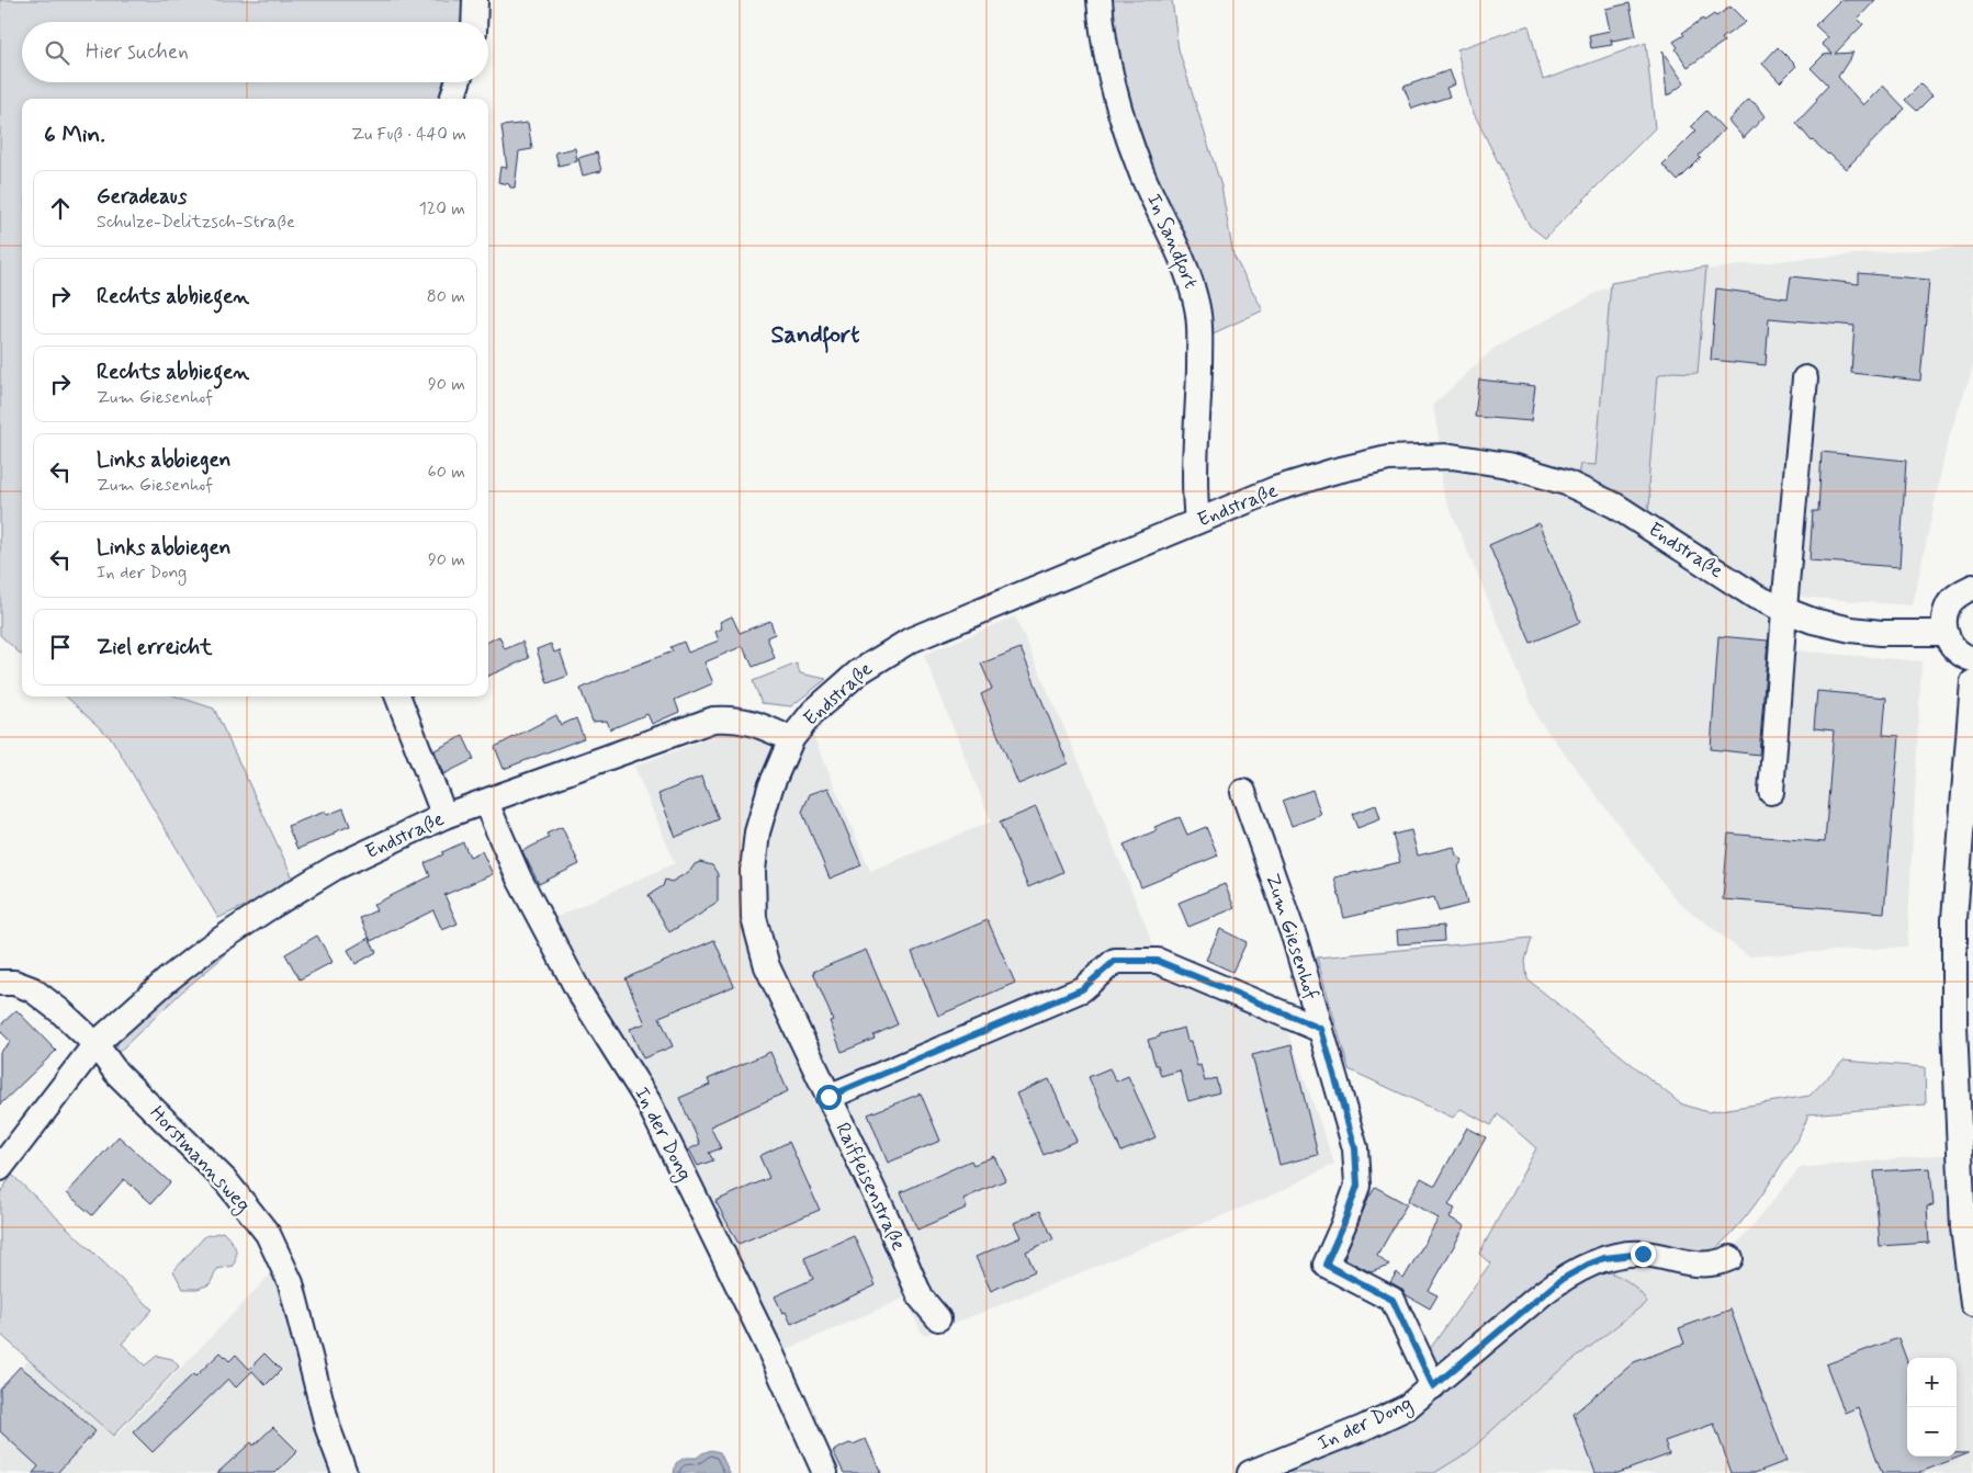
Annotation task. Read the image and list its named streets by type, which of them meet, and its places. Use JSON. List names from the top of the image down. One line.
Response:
{"streets":{"street":["In Sandfort","Endstraße","Zum Giesenhof","In der Dong","Horstmannsweg","Raiffeisenstraße"]},"crossings":[["In Sandfort","Endstraße"],["Endstraße","In der Dong"],["Endstraße","Horstmannsweg"],["Endstraße","Raiffeisenstraße"],["Zum Giesenhof","In der Dong"]],"districts":["Sandfort"],"page":{"search":"Hier suchen","heading":["6 Min.","Zu Fuß · 440 m"],"list":[["Geradeaus","Schulze-Delitzsch-Straße","120 m"],["Rechts abbiegen","80 m"],["Rechts abbiegen","Zum Giesenhof","90 m"],["Links abbiegen","Zum Giesenhof","60 m"],["Links abbiegen","In der Dong","90 m"],"Ziel erreicht"],"map_buttons":["+","−"]}}
